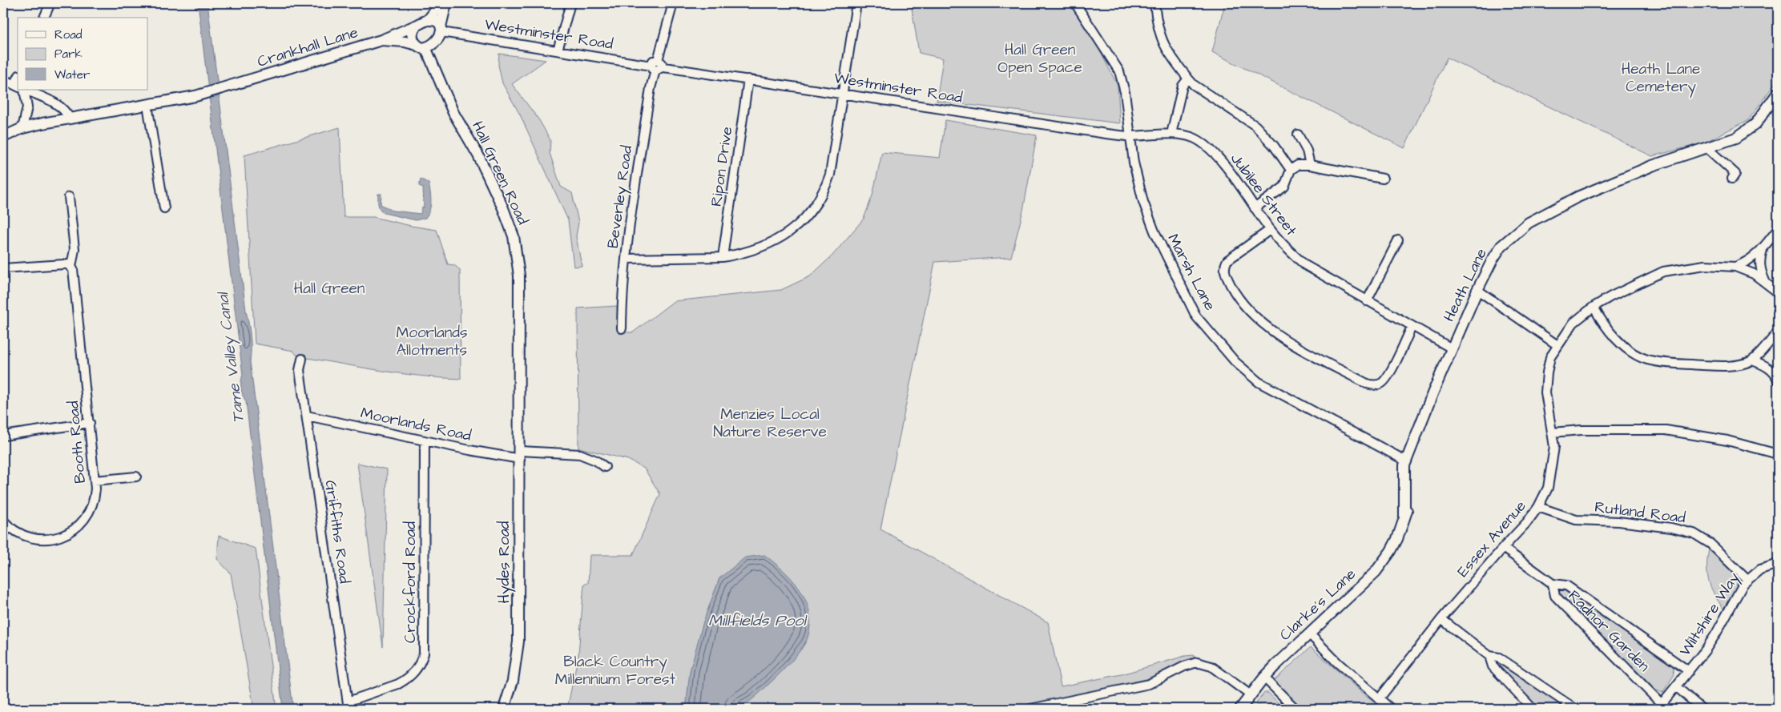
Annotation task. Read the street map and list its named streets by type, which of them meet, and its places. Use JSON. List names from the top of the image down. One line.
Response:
{"streets":{"street":["Westminster Road","Crankhall Lane","Ripon Drive","Hall Green Road","Jubilee Street","Beverley Road","Marsh Lane","Heath Lane","Moorlands Road","Booth Road","Rutland Road","Griffiths Road","Essex Avenue","Hydes Road","Crockford Road","Clarke's Lane","Wiltshire Way","Radnor Garden"]},"crossings":[["Westminster Road","Crankhall Lane"],["Westminster Road","Ripon Drive"],["Westminster Road","Hall Green Road"],["Westminster Road","Jubilee Street"],["Westminster Road","Beverley Road"],["Westminster Road","Marsh Lane"],["Crankhall Lane","Hall Green Road"],["Hall Green Road","Hydes Road"],["Jubilee Street","Marsh Lane"],["Jubilee Street","Heath Lane"],["Marsh Lane","Heath Lane"],["Marsh Lane","Clarke's Lane"],["Heath Lane","Clarke's Lane"],["Moorlands Road","Griffiths Road"],["Moorlands Road","Hydes Road"],["Moorlands Road","Crockford Road"],["Rutland Road","Essex Avenue"],["Rutland Road","Wiltshire Way"],["Griffiths Road","Crockford Road"],["Essex Avenue","Radnor Garden"],["Wiltshire Way","Radnor Garden"]],"water":["Tame Valley Canal","Millfields Pool"],"parks":["Hall Green Open Space","Heath Lane Cemetery","Hall Green","Moorlands Allotments","Menzies Local Nature Reserve","Black Country Millennium Forest"],"legend":["Road","Park","Water"]}
